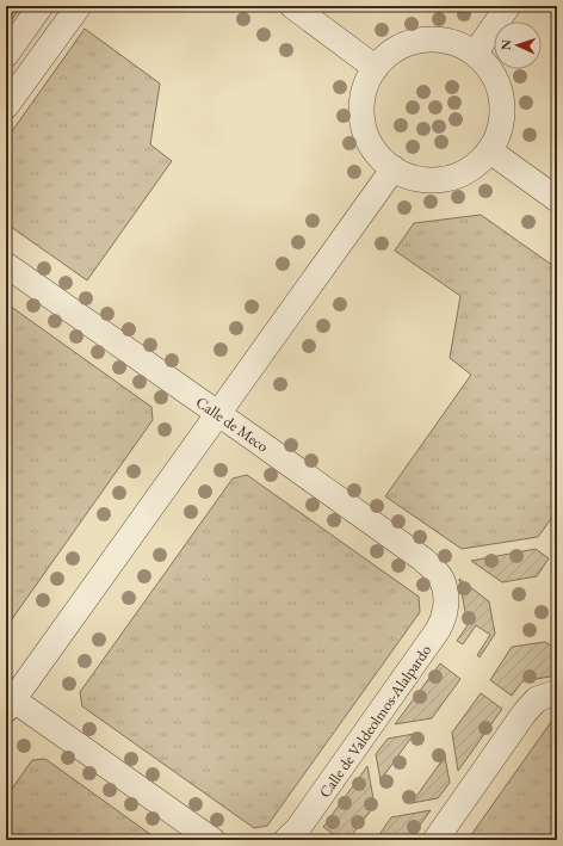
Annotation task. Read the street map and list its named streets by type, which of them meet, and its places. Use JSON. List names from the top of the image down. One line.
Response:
{"streets":{"street":["Calle de Meco","Calle de Valdeolmos-Alalpardo"]},"crossings":[["Calle de Meco","Calle de Valdeolmos-Alalpardo"]],"north":"left"}
